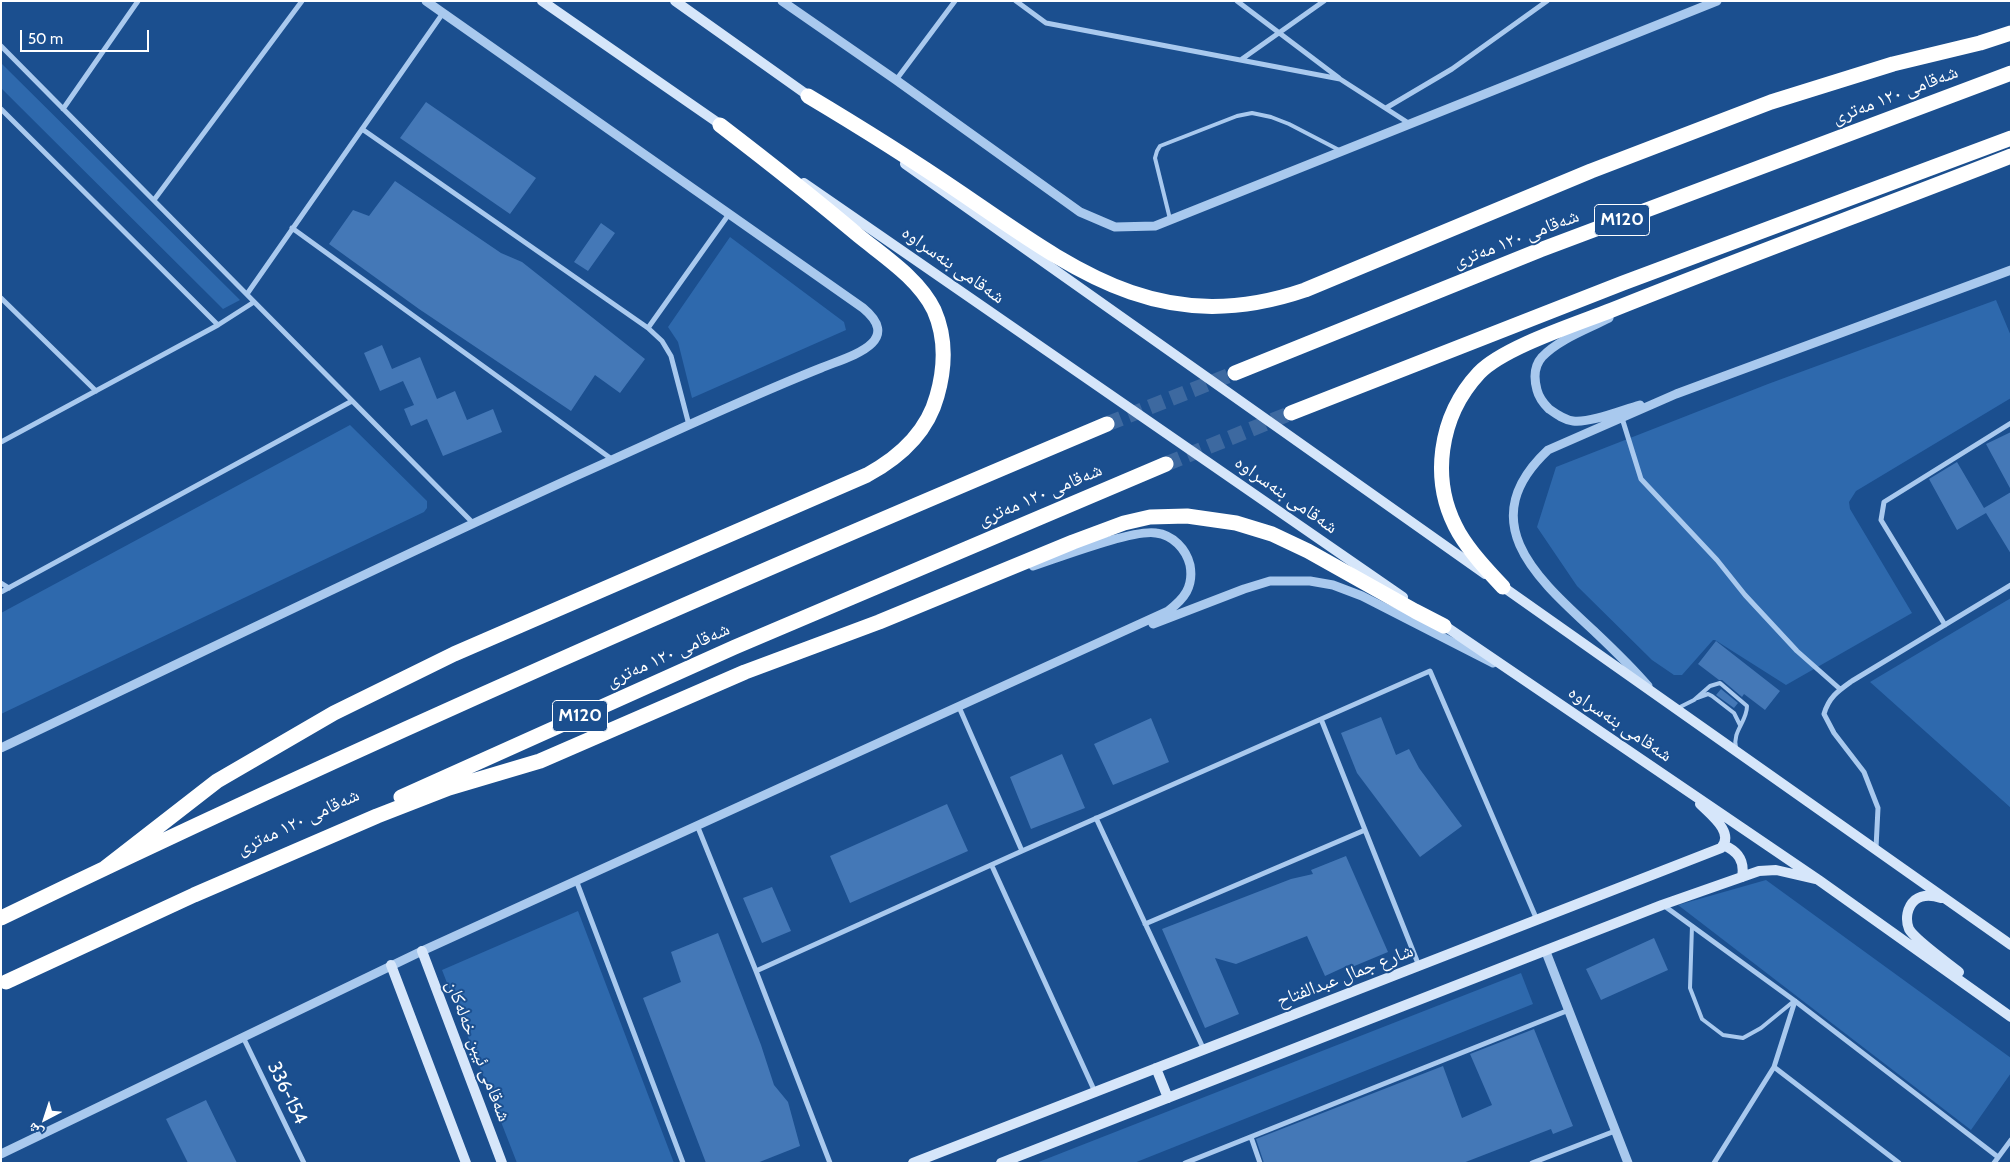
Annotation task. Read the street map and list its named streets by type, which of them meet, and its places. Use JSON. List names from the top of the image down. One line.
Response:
{"streets":{"highway":["شەقامی ١٢٠ مەتری","M120"],"main road":["شەقامی بنەسراوە","شارع جمال عبدالفتاح","شەقامی ئیبن خەلەکان"],"street":["336-154"]},"scale_bar":"50 m","north":"bottom left"}
